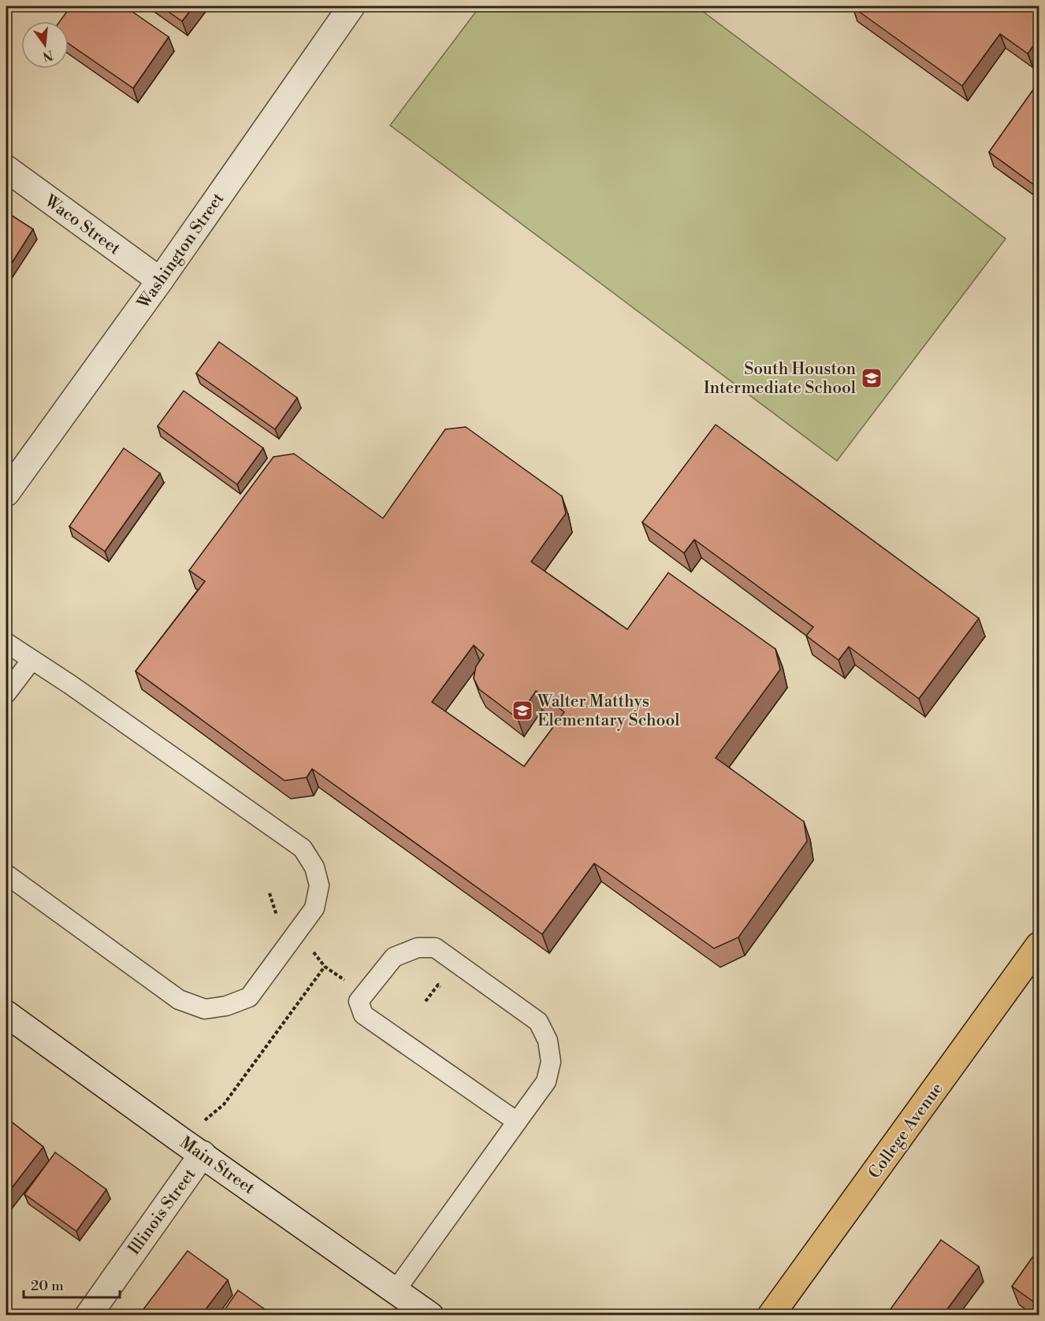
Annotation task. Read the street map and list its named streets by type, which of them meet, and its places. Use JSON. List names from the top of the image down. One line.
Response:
{"streets":{"main road":["College Avenue"],"street":["Waco Street","Washington Street","Main Street","Illinois Street"]},"crossings":[["Waco Street","Washington Street"],["Main Street","Illinois Street"]],"places":{"school or university":["South Houston Intermediate School","Walter Matthys Elementary School"]},"scale_bar":"20 m","north":"bottom"}
